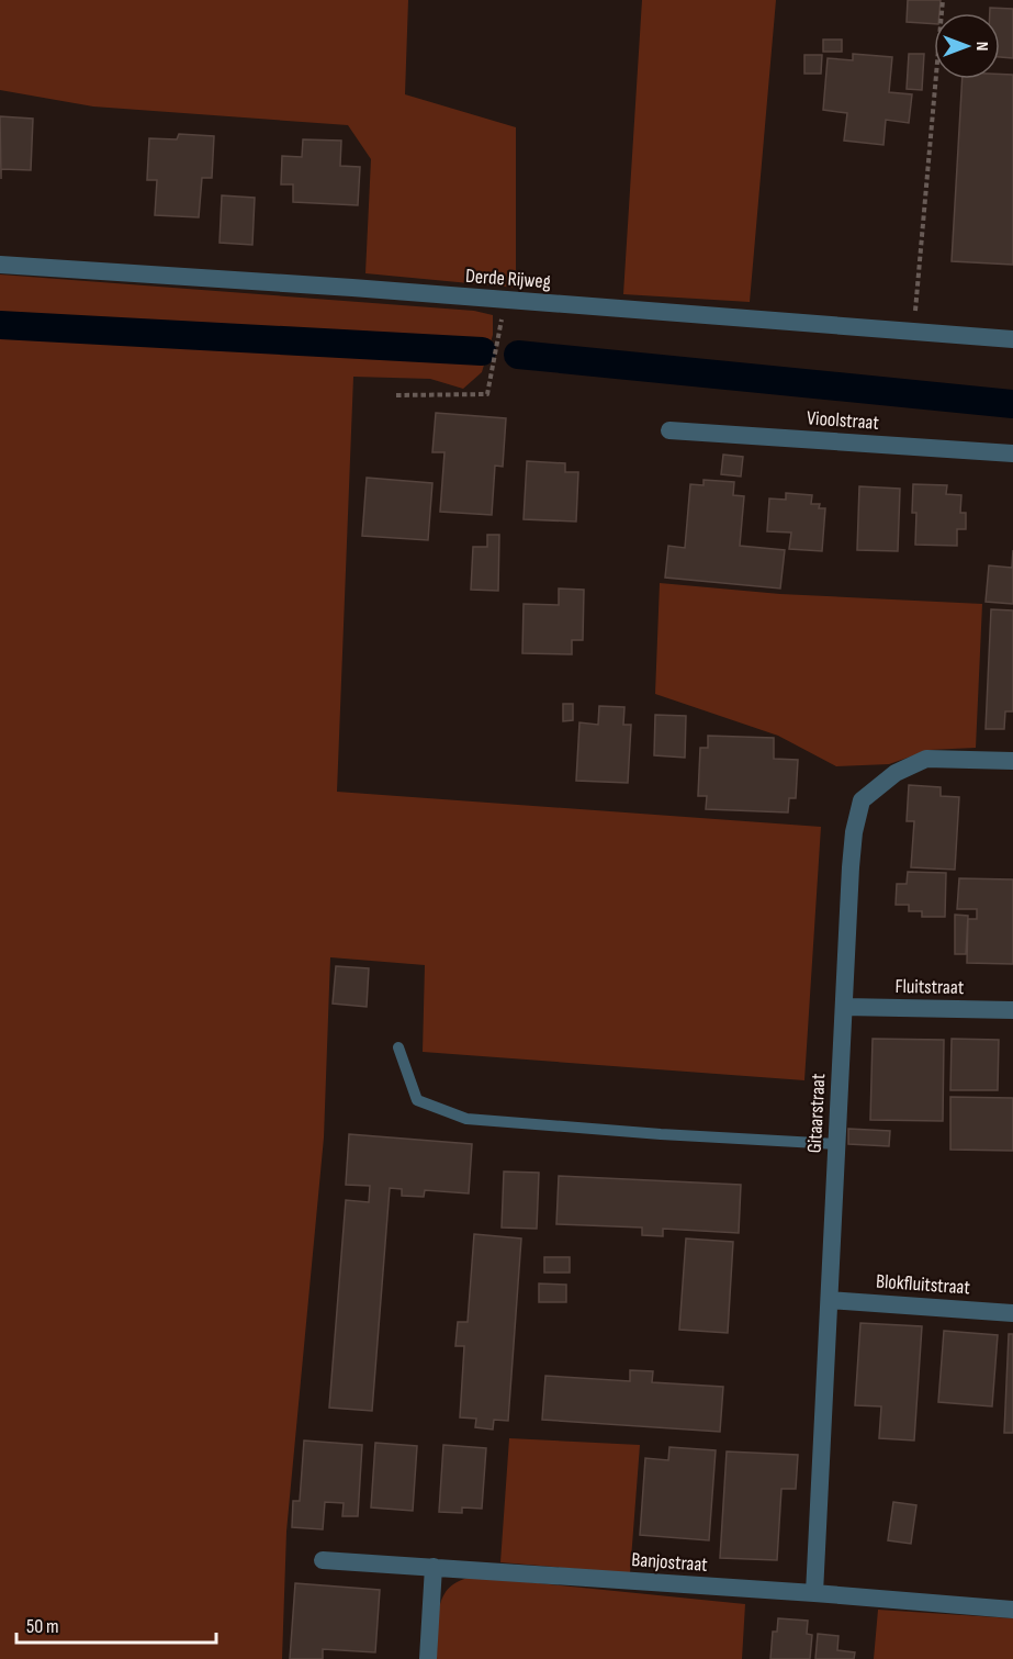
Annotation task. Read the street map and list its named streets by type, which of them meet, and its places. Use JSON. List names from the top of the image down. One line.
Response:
{"streets":{"street":["Derde Rijweg","Vioolstraat","Fluitstraat","Gitaarstraat","Blokfluitstraat","Banjostraat"]},"crossings":[["Fluitstraat","Gitaarstraat"],["Gitaarstraat","Blokfluitstraat"],["Gitaarstraat","Banjostraat"]],"scale_bar":"50 m","north":"right"}
